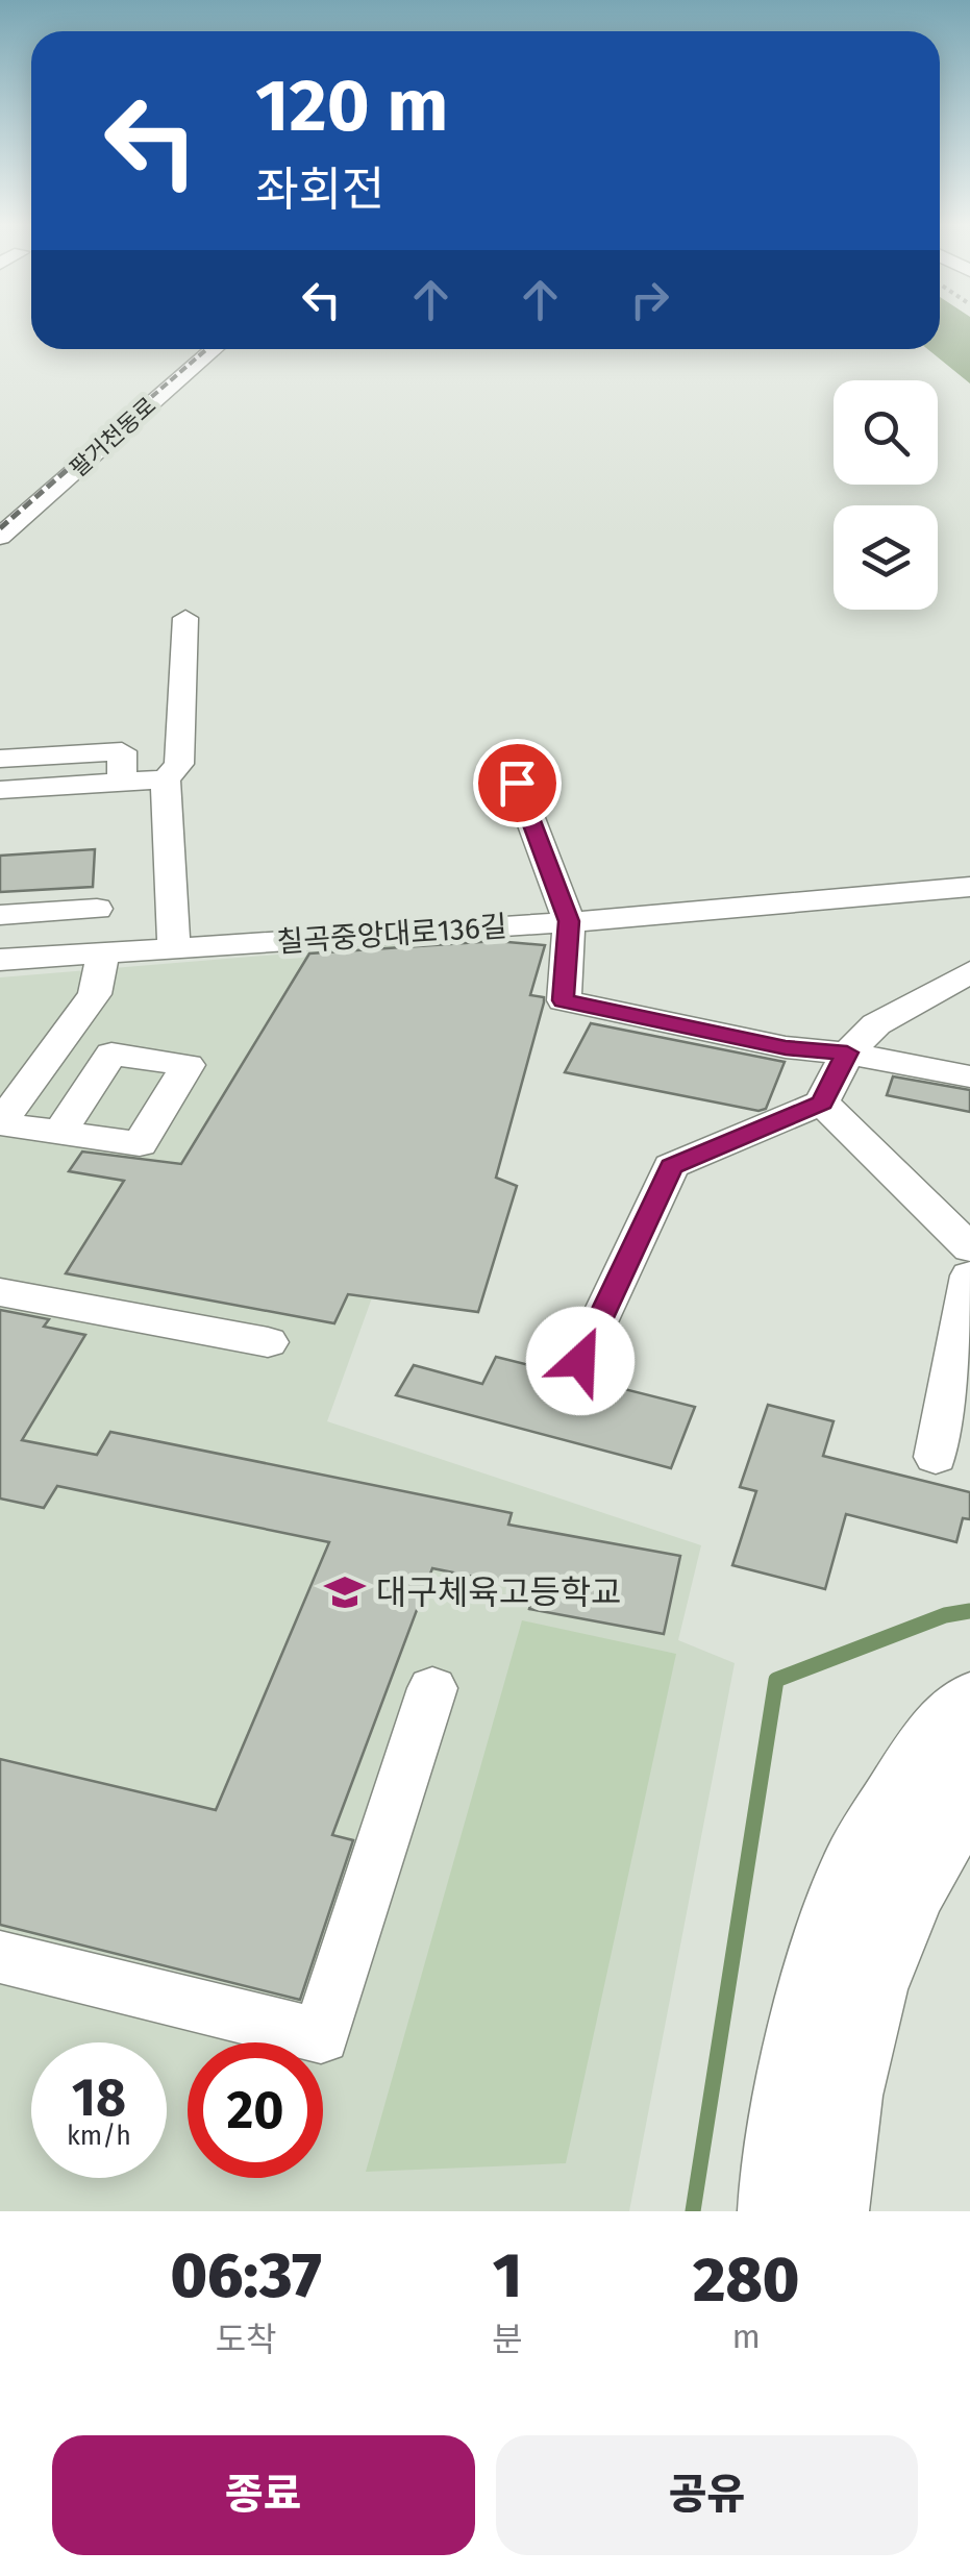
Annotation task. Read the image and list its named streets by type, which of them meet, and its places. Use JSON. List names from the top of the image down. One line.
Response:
{"streets":{"street":["팔거천동로","칠곡중앙대로136길"]},"places":{"school or university":["대구체육고등학교"]},"page":{"turn":["120 m","좌회전"],"speed":"18 km/h","limit":"20","eta":["06:37","도착","1","분","280","m"],"buttons":["종료","공유"]}}
